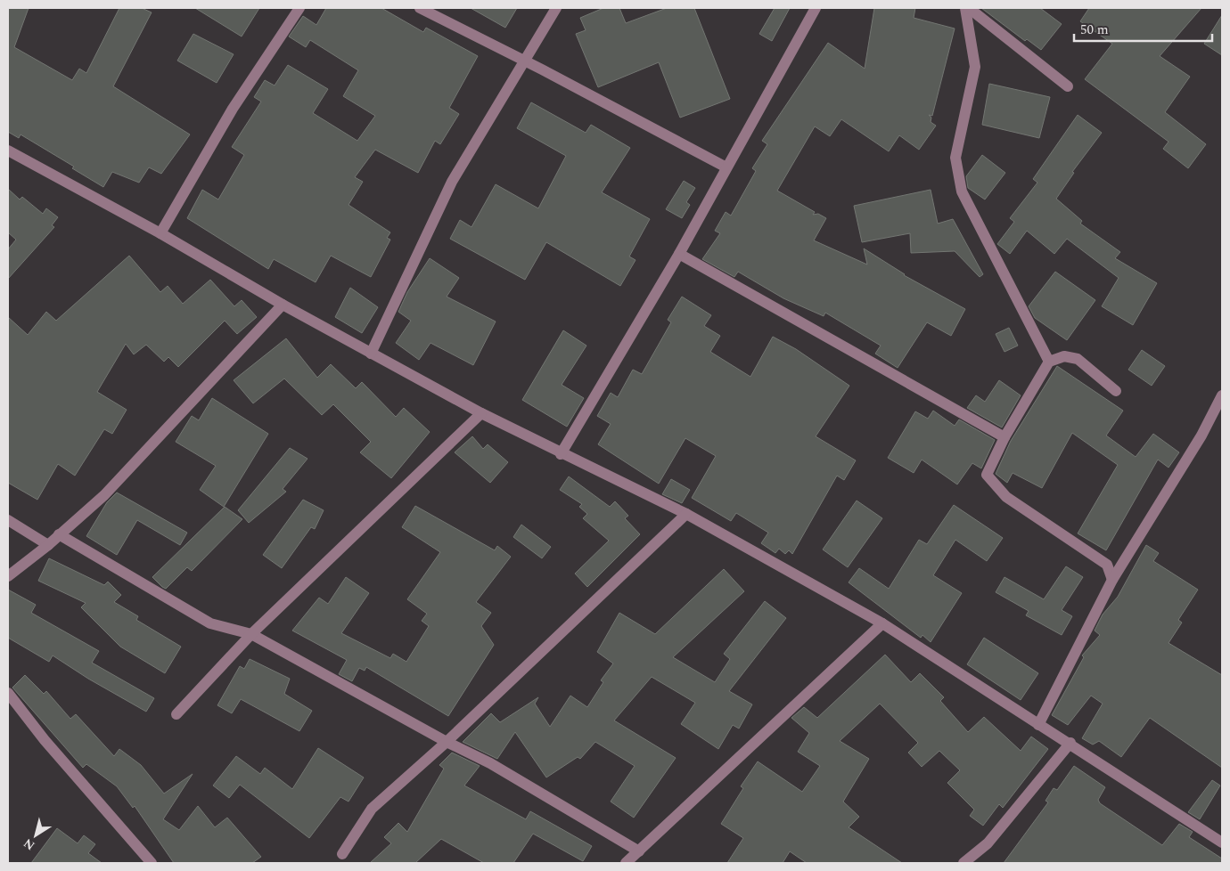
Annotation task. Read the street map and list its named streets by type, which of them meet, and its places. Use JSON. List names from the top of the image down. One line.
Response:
{"scale_bar":"50 m","north":"bottom left"}
